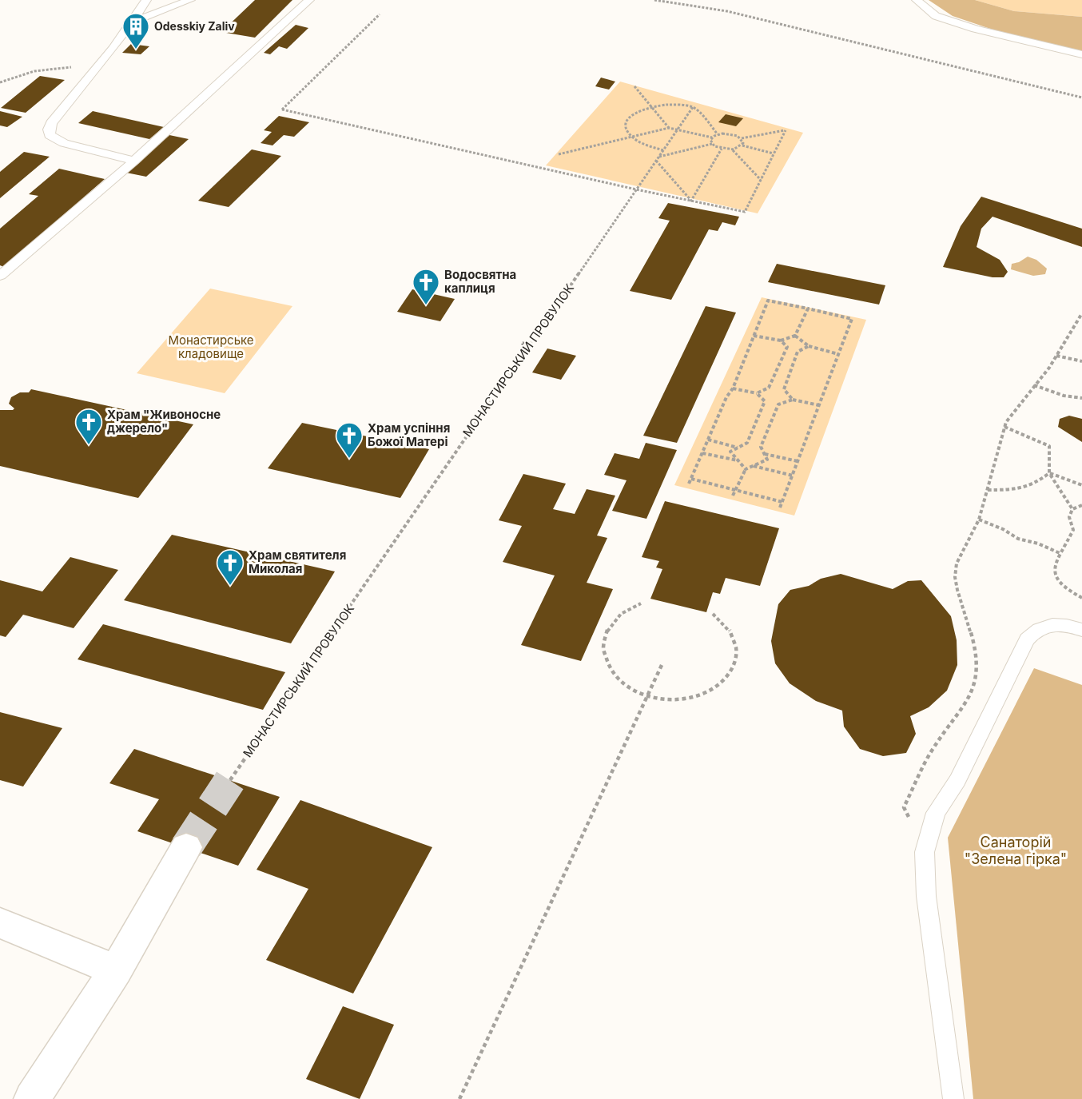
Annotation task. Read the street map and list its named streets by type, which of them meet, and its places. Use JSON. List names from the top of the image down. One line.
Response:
{"streets":{"path":["МОНАСТИРСЬКИЙ ПРОВУЛОК"]},"parks":["Монастирське кладовище","Санаторій \"Зелена гірка\""],"places":{"building":["Odesskiy Zaliv"],"church":["Водосвятна каплиця","Храм \"Живоносне джерело\"","Храм успіння Божої Матері","Храм святителя Миколая"]}}
